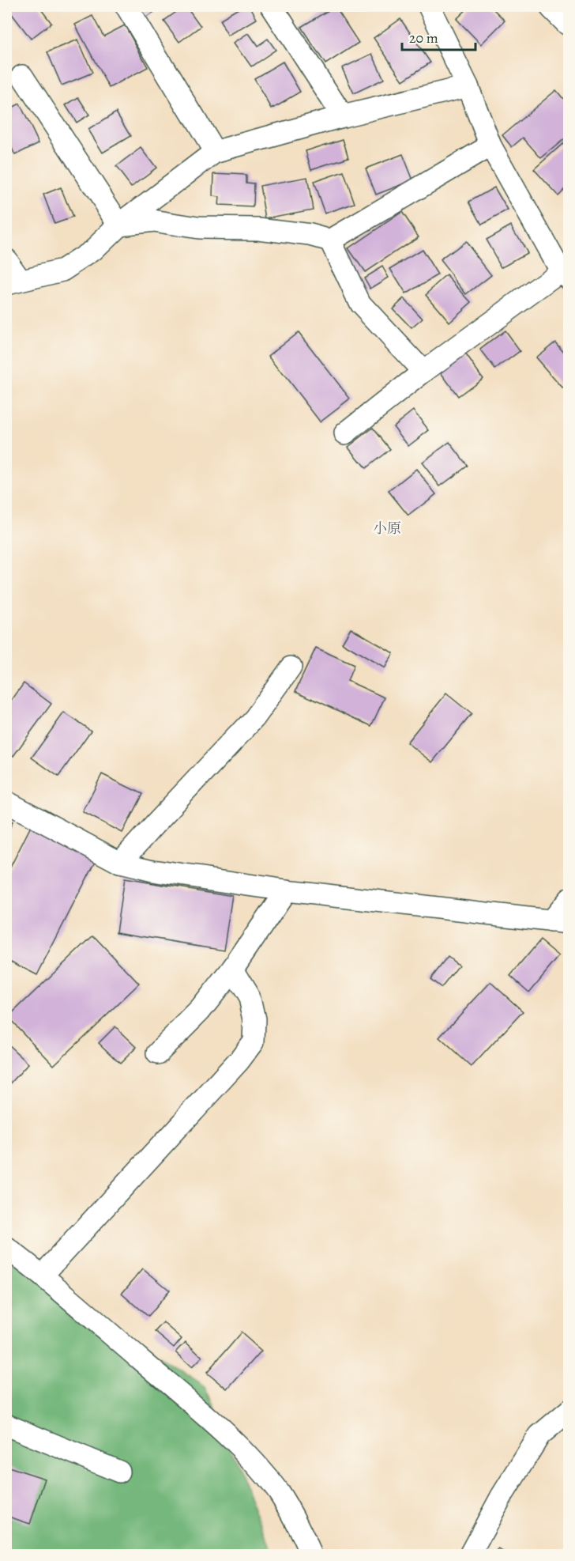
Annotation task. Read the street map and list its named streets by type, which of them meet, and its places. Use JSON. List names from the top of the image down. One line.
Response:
{"districts":["小原"],"scale_bar":"20 m"}
